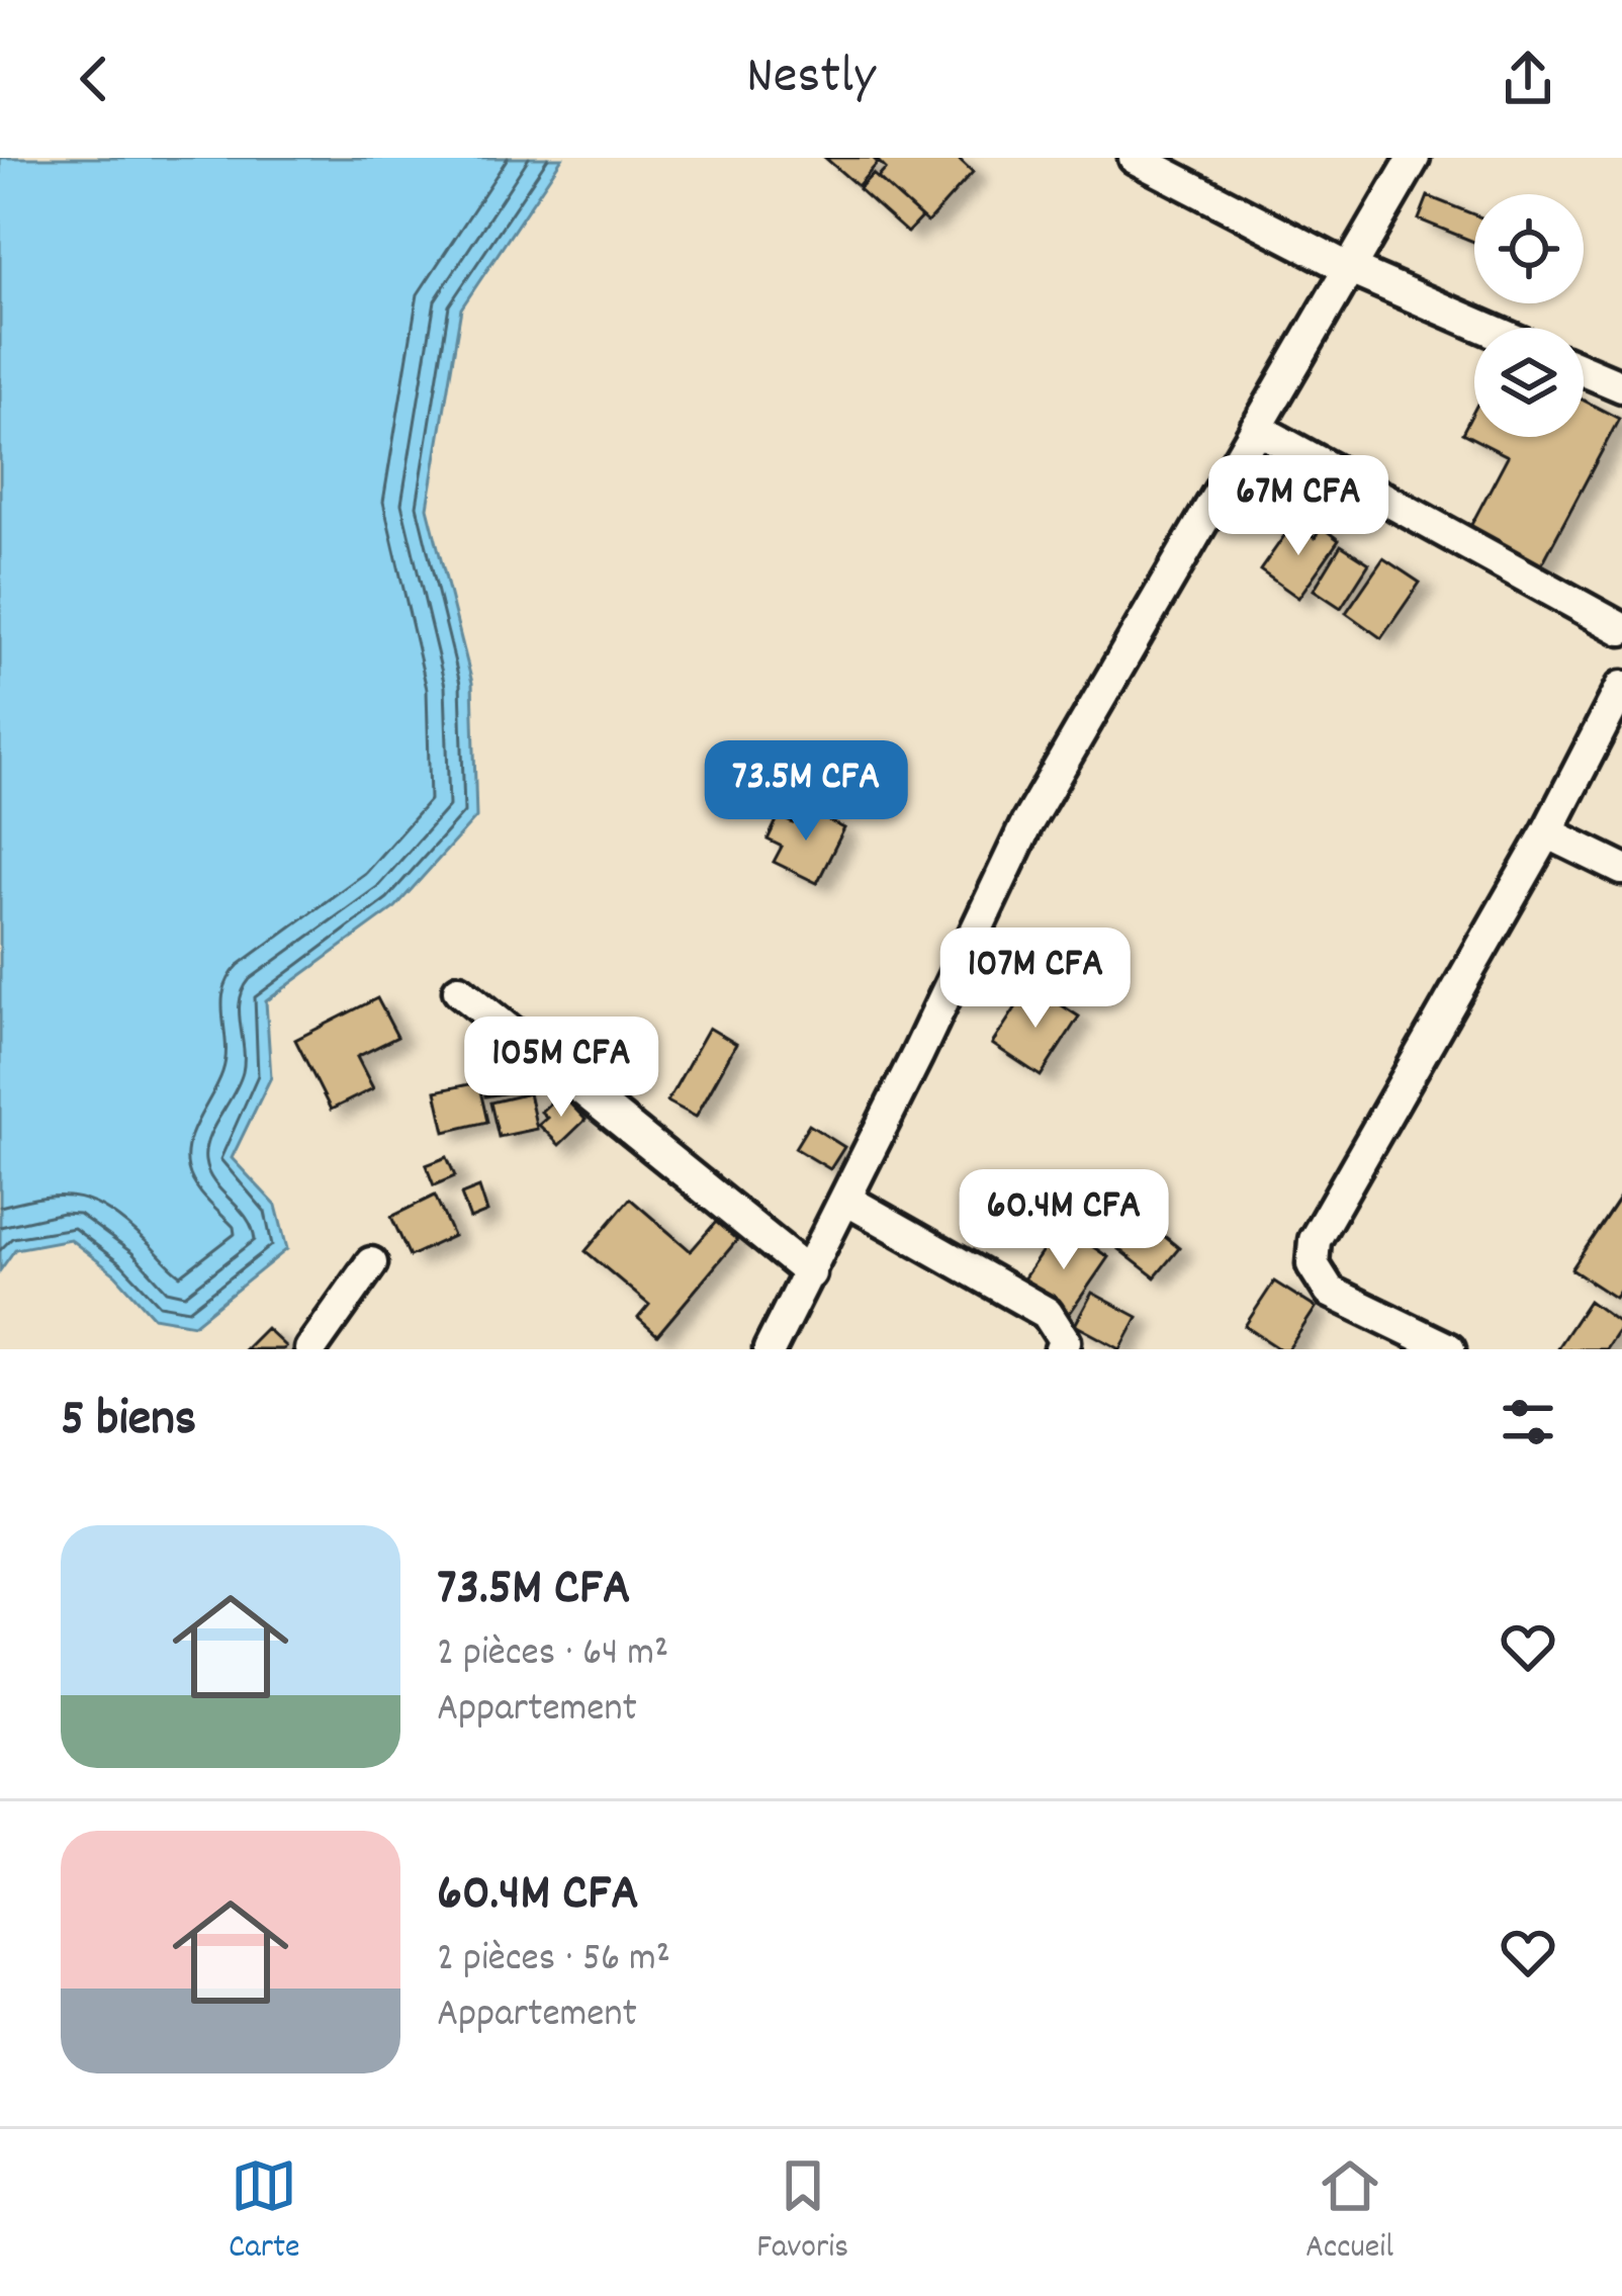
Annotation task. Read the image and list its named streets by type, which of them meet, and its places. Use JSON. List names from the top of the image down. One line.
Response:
{"page":{"header":"Nestly","price":["67M CFA","73.5M CFA","107M CFA","105M CFA","60.4M CFA"],"heading":"5 biens","list":[{"name":"73.5M CFA","note":"2 pièces · 64 m² · Appartement"},{"name":"60.4M CFA","note":"2 pièces · 56 m² · Appartement"}],"tabs":["Carte","Favoris","Accueil"]}}
